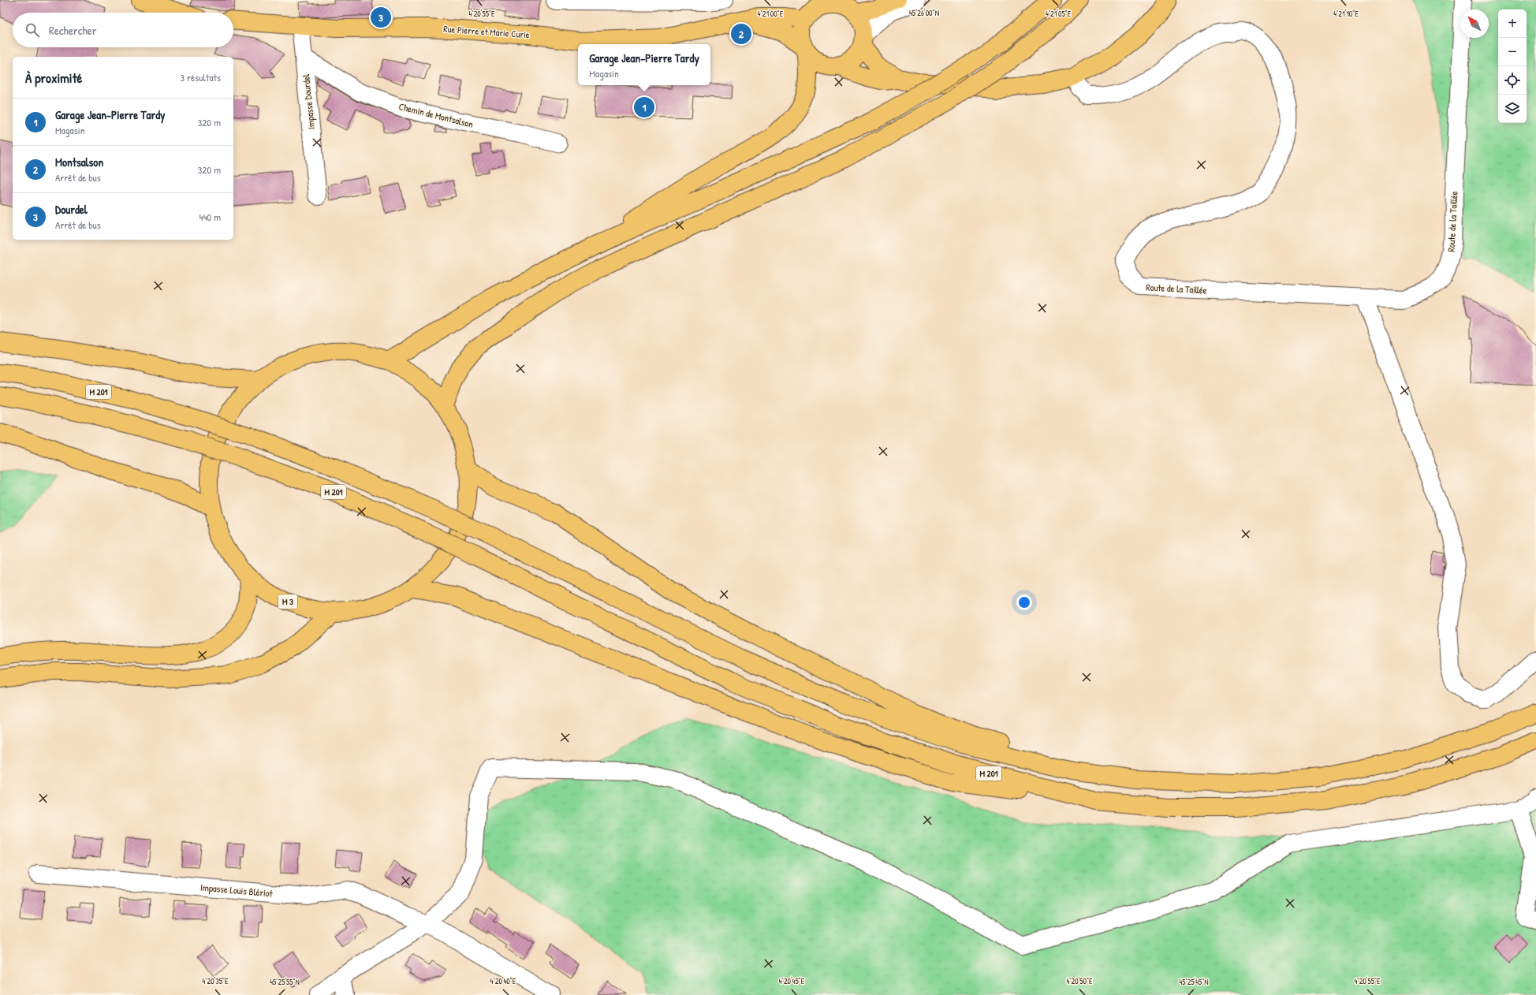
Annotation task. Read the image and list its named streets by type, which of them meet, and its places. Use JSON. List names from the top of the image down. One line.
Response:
{"streets":{"main road":["Rue Pierre et Marie Curie","M 201","M 3"],"street":["Impasse Dourdel","Chemin de Montsalson","Route de la Taillée","Impasse Louis Blériot"]},"crossings":[["Rue Pierre et Marie Curie","Impasse Dourdel"],["Impasse Dourdel","Chemin de Montsalson"]],"north":"top left","page":{"pins":["3","2","1"],"map_buttons":["+","−"],"search":"Rechercher","popup":["Garage Jean-Pierre Tardy","Magasin"],"heading":["À proximité","3 résultats"],"list":[{"mark":"1","name":"Garage Jean-Pierre Tardy","note":"Magasin","value":"320 m"},{"mark":"2","name":"Montsalson","note":"Arrêt de bus","value":"320 m"},{"mark":"3","name":"Dourdel","note":"Arrêt de bus","value":"440 m"}]},"coordinates":["45°26'00\"N","4°20'55\"E","4°21'00\"E","4°21'05\"E","4°21'10\"E","4°20'35\"E","4°20'40\"E","4°20'45\"E","4°20'50\"E","45°25'55\"N","45°25'45\"N"]}
